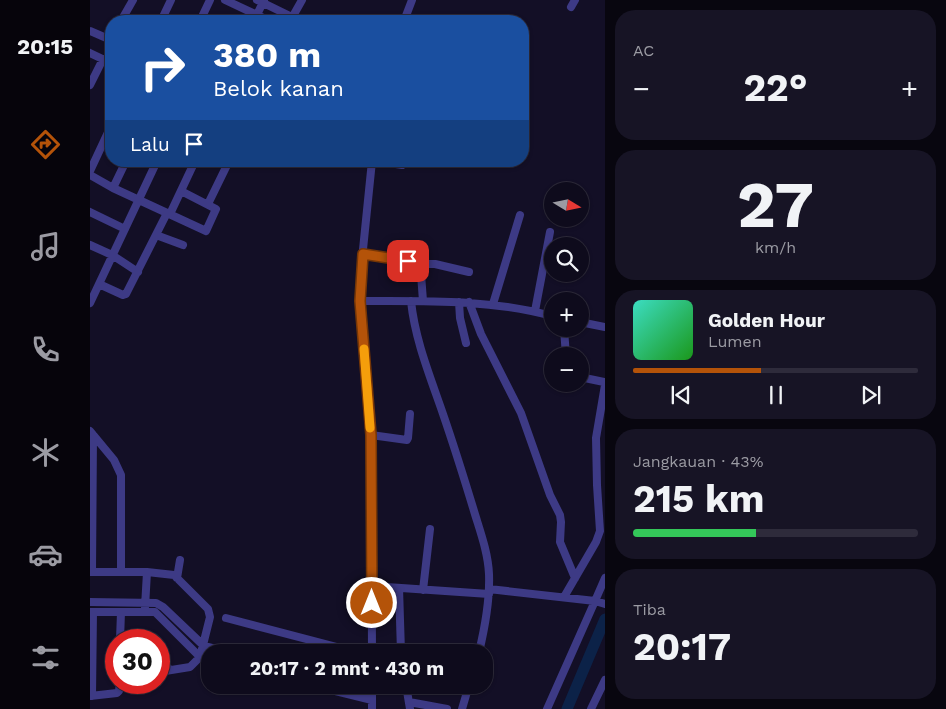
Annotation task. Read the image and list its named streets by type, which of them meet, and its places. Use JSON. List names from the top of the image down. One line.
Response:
{"north":"right","page":{"tabs":"20:15","tile":["AC",["27","km/h"],["Jangkauan · 43%","215 km"],["Tiba","20:17"]],"turn":["380 m","Belok kanan"],"heat":["−","22°","+"],"then":"Lalu","map_buttons":["+","−"],"song":["Golden Hour","Lumen"],"limit":"30","trip":"20:17 · 2 mnt · 430 m"}}
